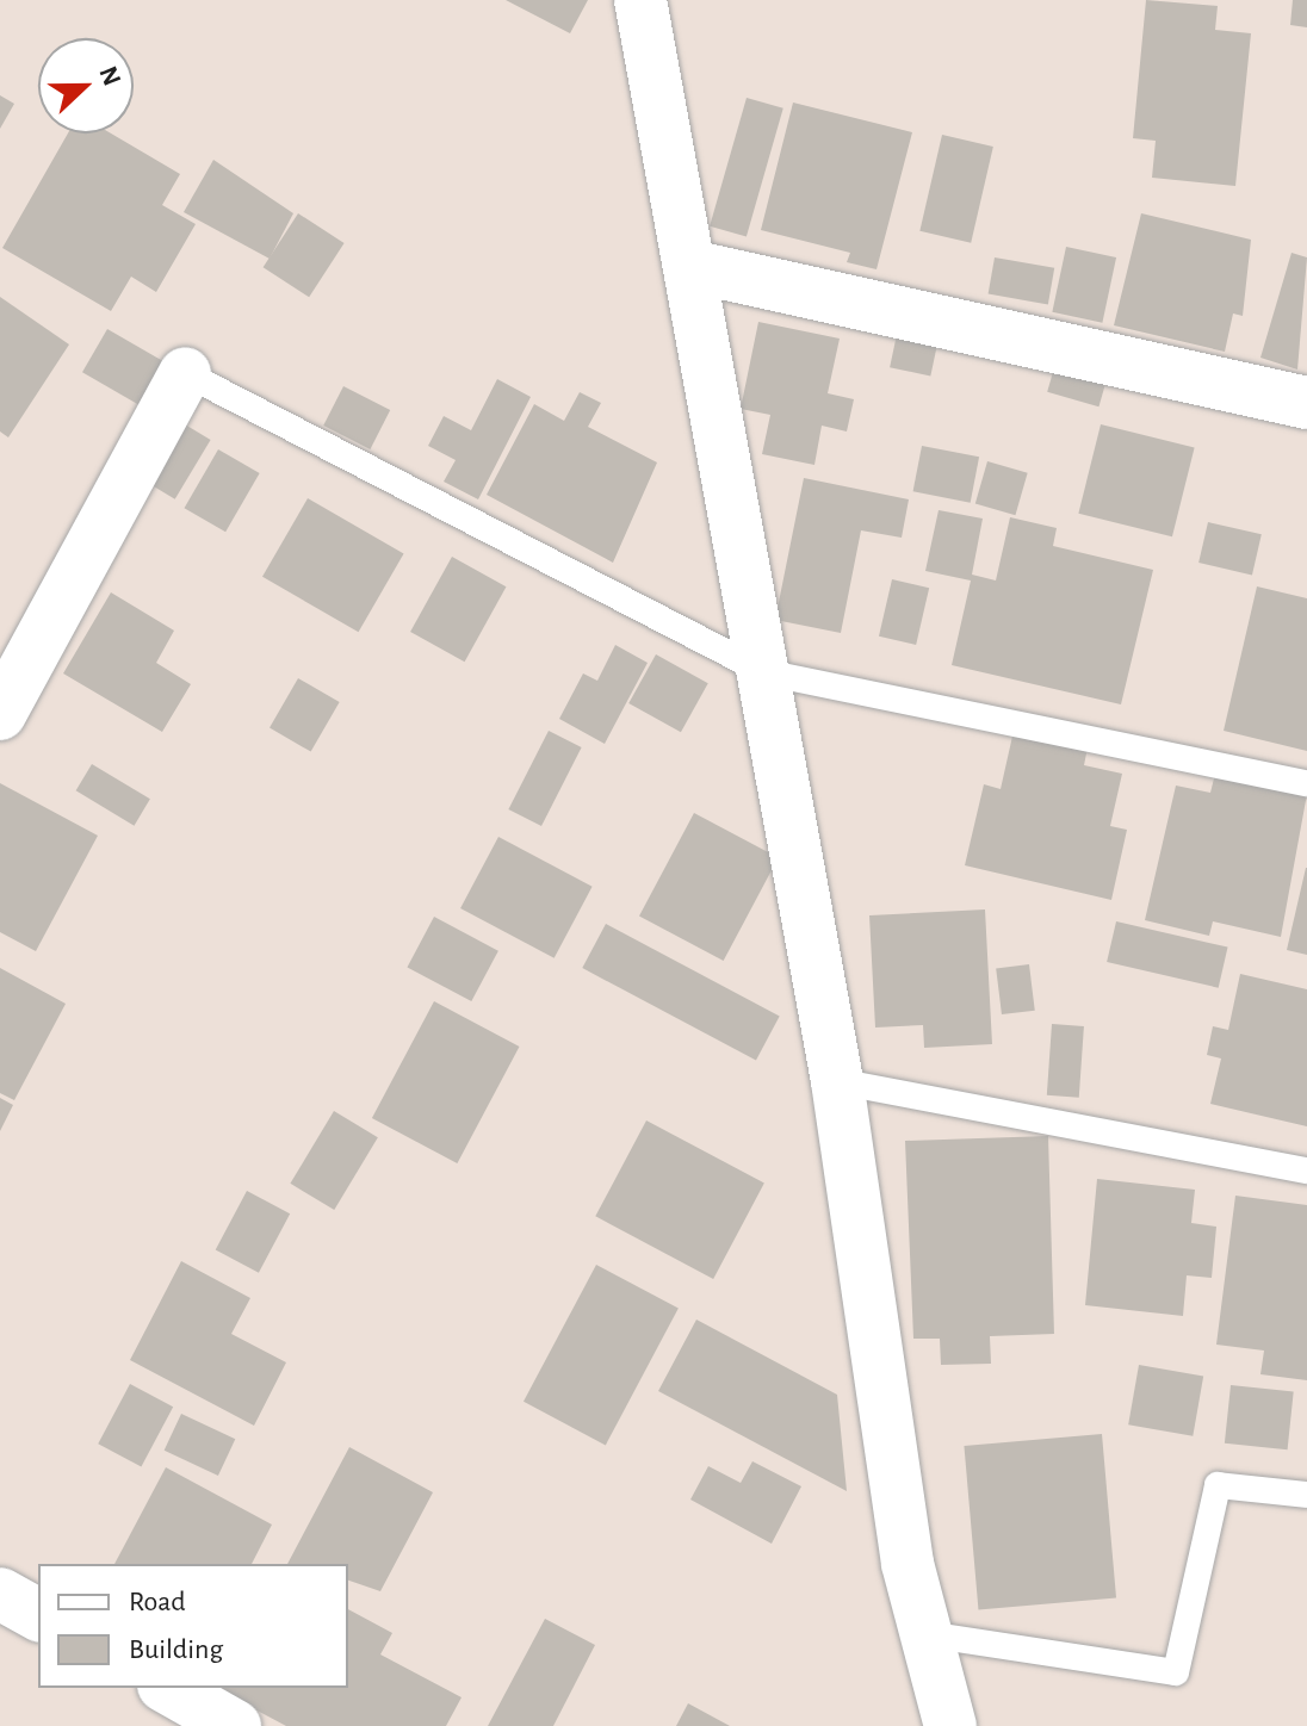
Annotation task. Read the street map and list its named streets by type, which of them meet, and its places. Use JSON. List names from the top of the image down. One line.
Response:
{"legend":["Road","Building"],"north":"right"}
